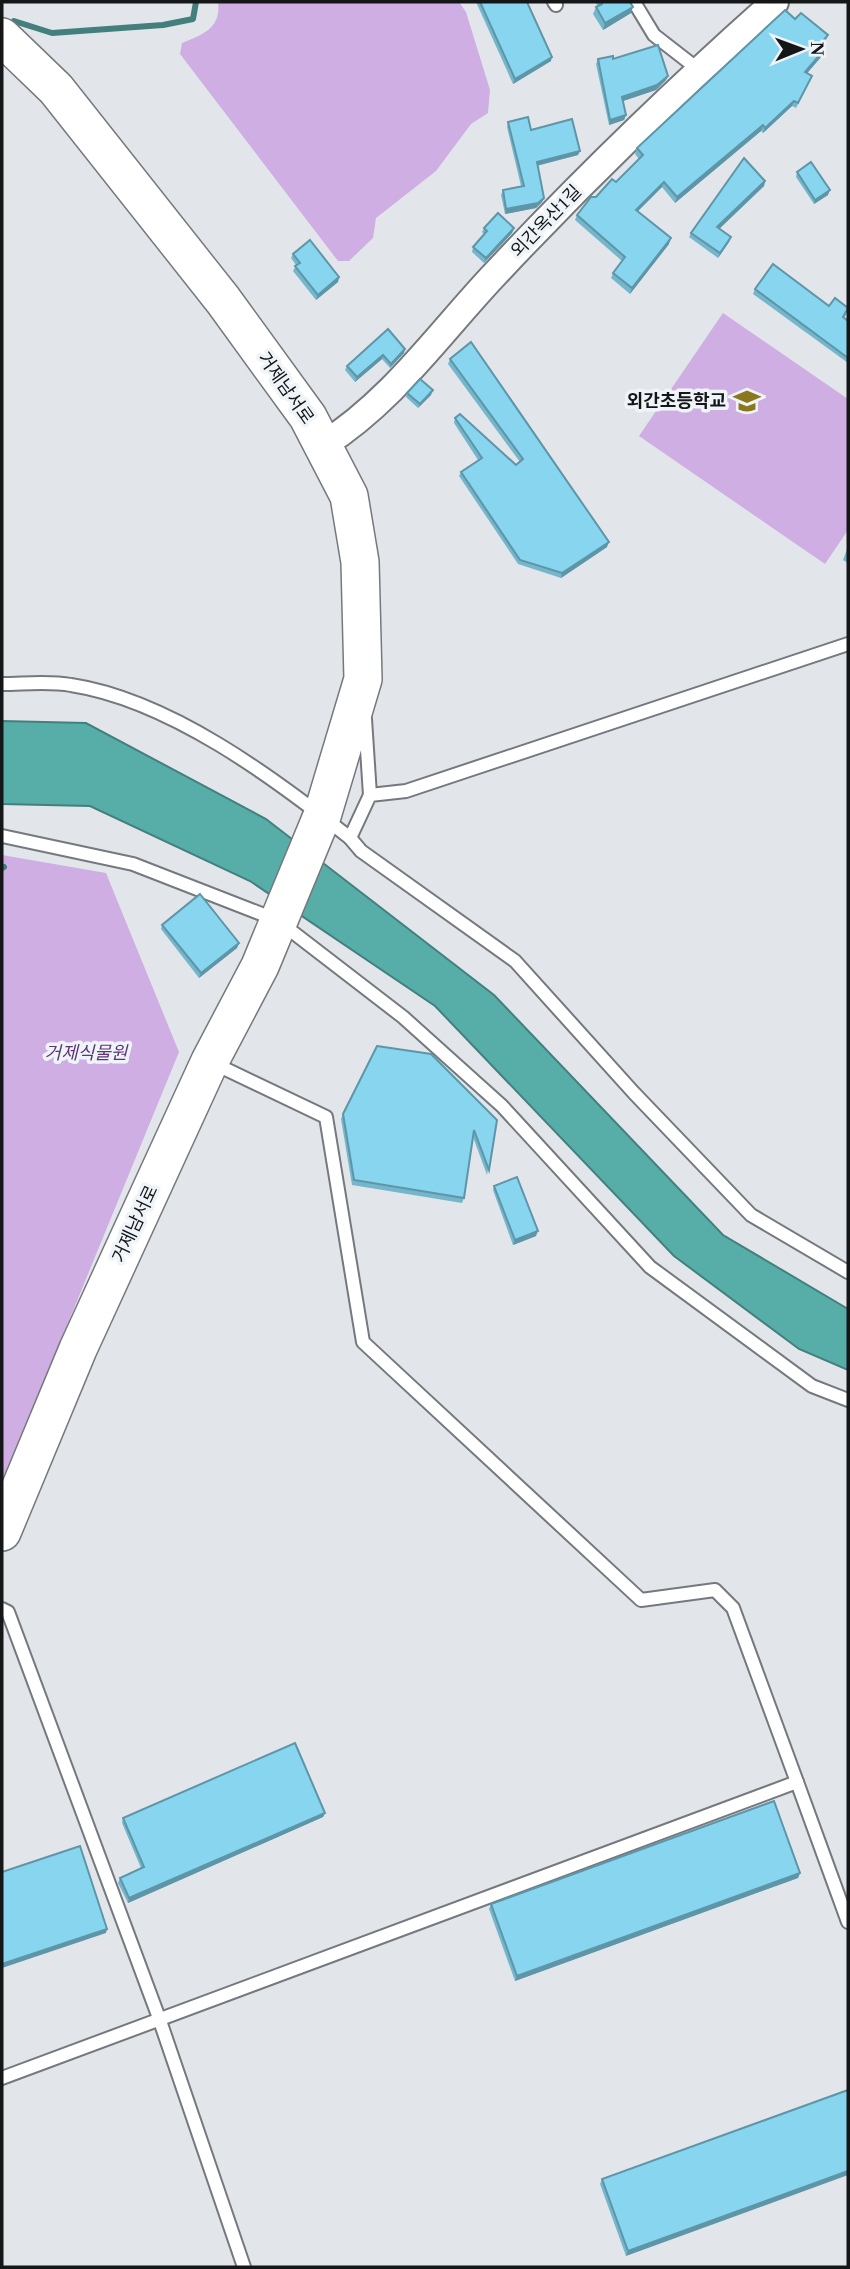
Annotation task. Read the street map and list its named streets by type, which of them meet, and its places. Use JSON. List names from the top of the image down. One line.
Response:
{"streets":{"main road":["거제남서로"],"street":["외간옥산1길"]},"crossings":[["외간옥산1길","거제남서로"]],"parks":["거제식물원"],"places":{"school or university":["외간초등학교"]},"north":"right"}
